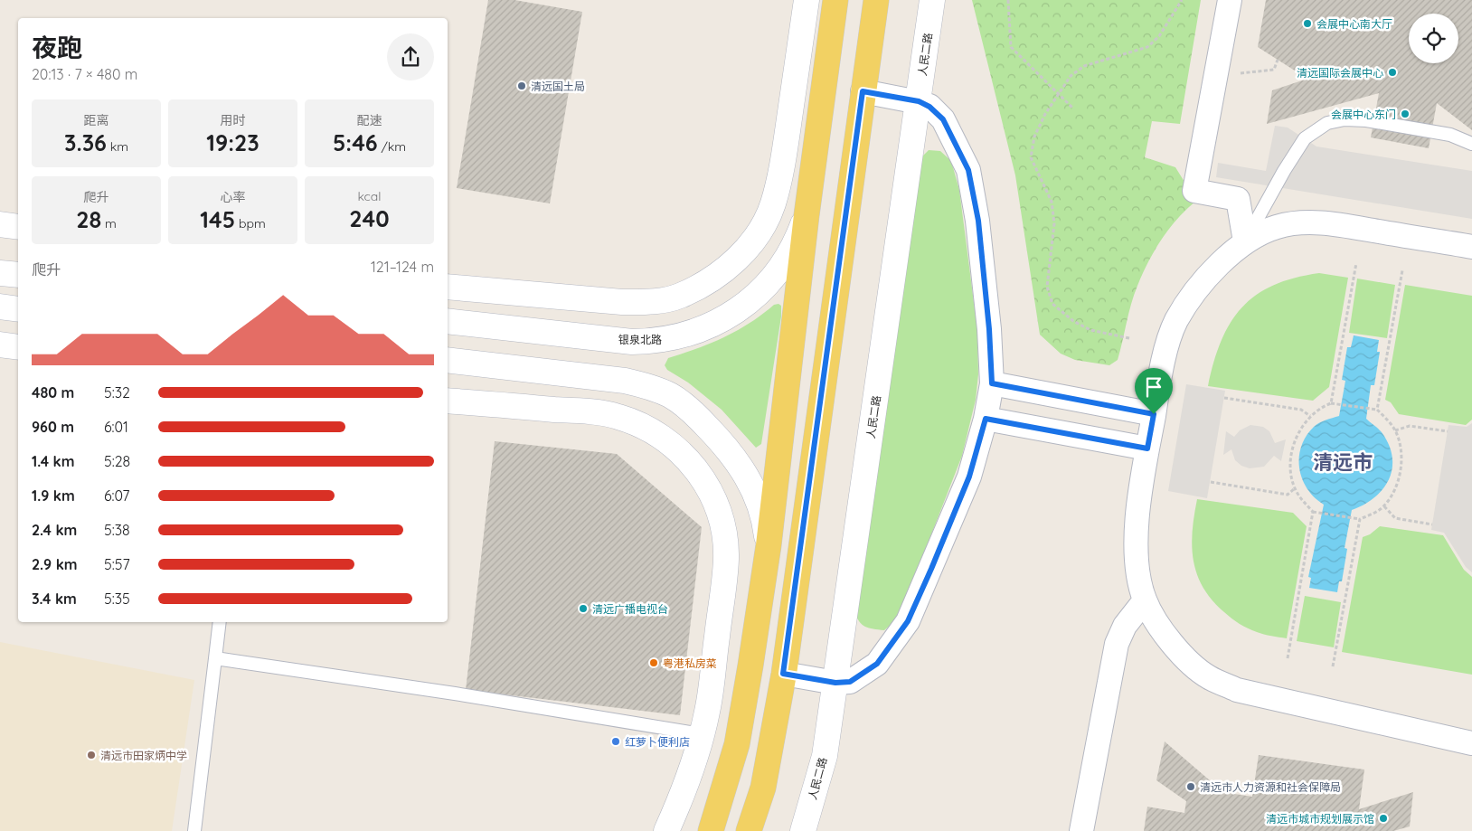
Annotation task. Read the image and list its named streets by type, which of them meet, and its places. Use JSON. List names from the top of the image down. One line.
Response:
{"streets":{"main road":["人民二路","银泉北路"]},"districts":["清远市"],"places":["会展中心南大厅","清远国际会展中心","清远国土局","会展中心东门","清远广播电视台","粤港私房菜","红萝卜便利店","清远市田家炳中学","清远市人力资源和社会保障局","清远市城市规划展示馆"],"page":{"heading":["夜跑","20:13 · 7 × 480 m"],"stats":[["距离","3.36 km"],["用时","19:23"],["配速","5:46 /km"],["爬升","28 m"],["心率","145 bpm"],["kcal","240"]],"chart":["爬升","121–124 m"],"list":[{"name":"480 m","note":"5:32"},{"name":"960 m","note":"6:01"},{"name":"1.4 km","note":"5:28"},{"name":"1.9 km","note":"6:07"},{"name":"2.4 km","note":"5:38"},{"name":"2.9 km","note":"5:57"},{"name":"3.4 km","note":"5:35"}]}}
